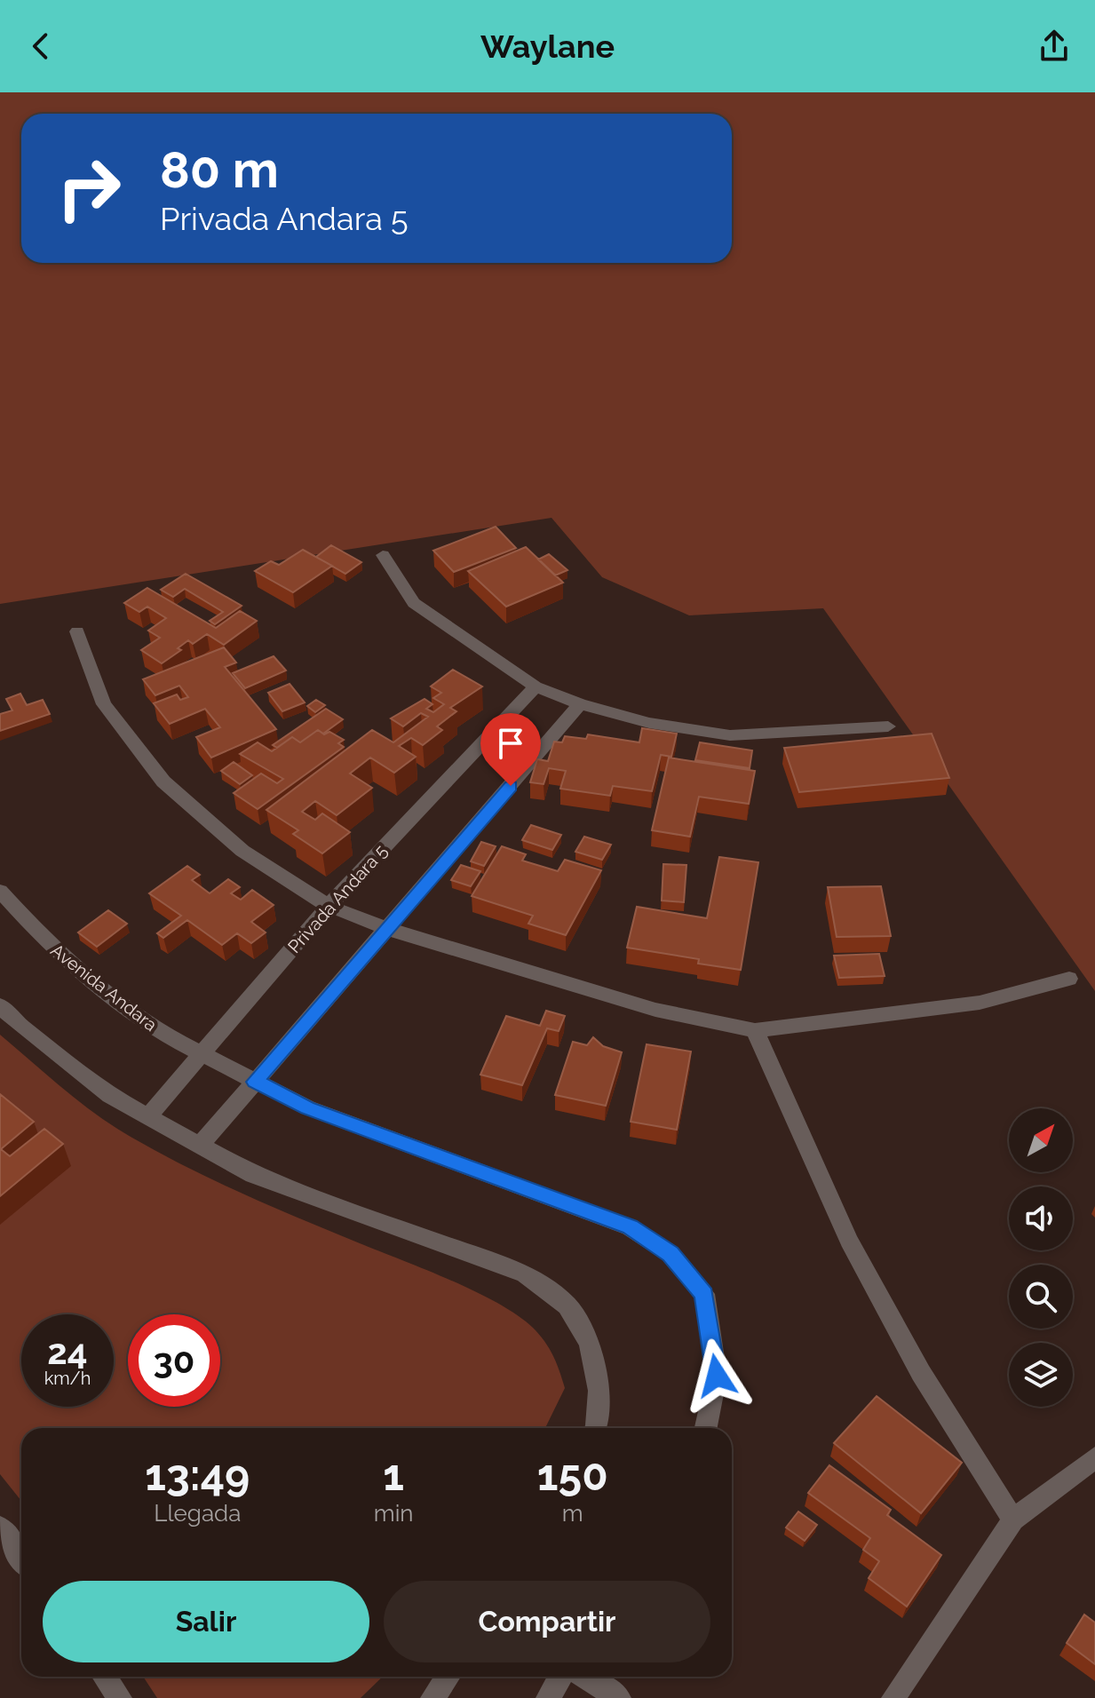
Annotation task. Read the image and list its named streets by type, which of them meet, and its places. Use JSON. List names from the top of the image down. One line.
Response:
{"streets":{"street":["Privada Andara 5","Avenida Andara"]},"crossings":[["Privada Andara 5","Avenida Andara"]],"north":"top right","page":{"header":"Waylane","turn":["80 m","Privada Andara 5"],"speed":"24 km/h","limit":"30","eta":["13:49","Llegada","1","min","150","m"],"buttons":["Salir","Compartir"]}}
